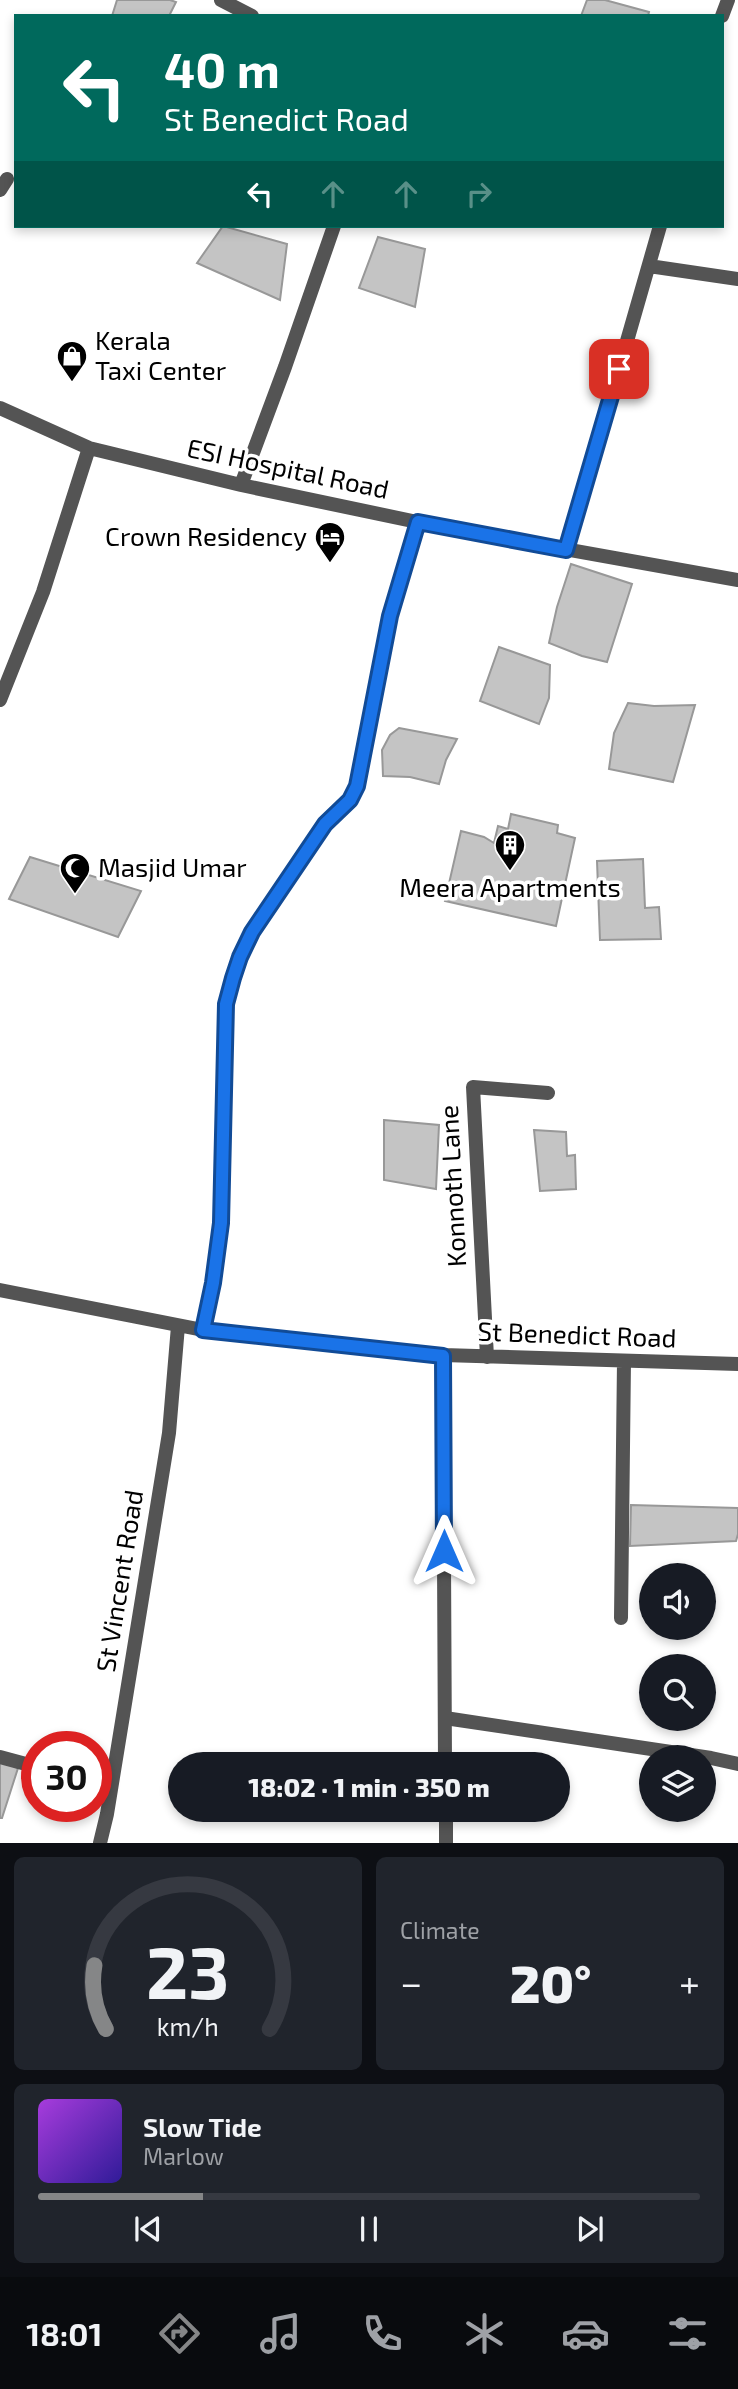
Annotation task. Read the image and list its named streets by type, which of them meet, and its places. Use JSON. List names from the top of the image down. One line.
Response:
{"streets":{"street":["ESI Hospital Road","Konnoth Lane","St Benedict Road","St Vincent Road"]},"crossings":[["Konnoth Lane","St Benedict Road"],["St Benedict Road","St Vincent Road"]],"places":{"shop":["Kerala Taxi Center"],"hotel":["Crown Residency"],"building":["Meera Apartments"],"mosque":["Masjid Umar"]},"page":{"turn":["40 m","St Benedict Road"],"limit":"30","trip":"18:02 · 1 min · 350 m","tile":"Climate","heat":["−","20°","+"],"song":["Slow Tide","Marlow"],"tabs":"18:01","gauge":["23","km/h"]}}
